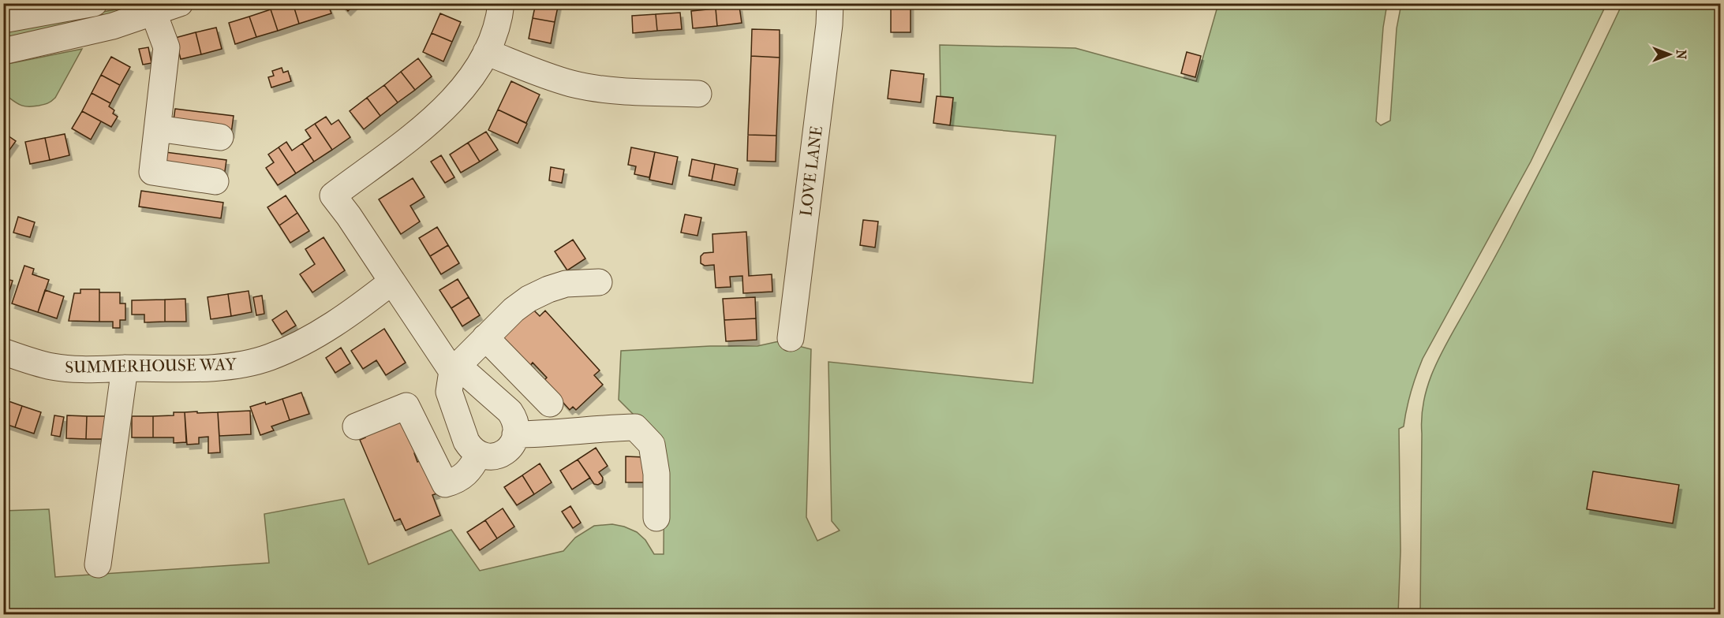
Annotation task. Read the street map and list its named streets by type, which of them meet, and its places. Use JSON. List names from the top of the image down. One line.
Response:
{"streets":{"street":["LOVE LANE","SUMMERHOUSE WAY"]},"north":"right"}
